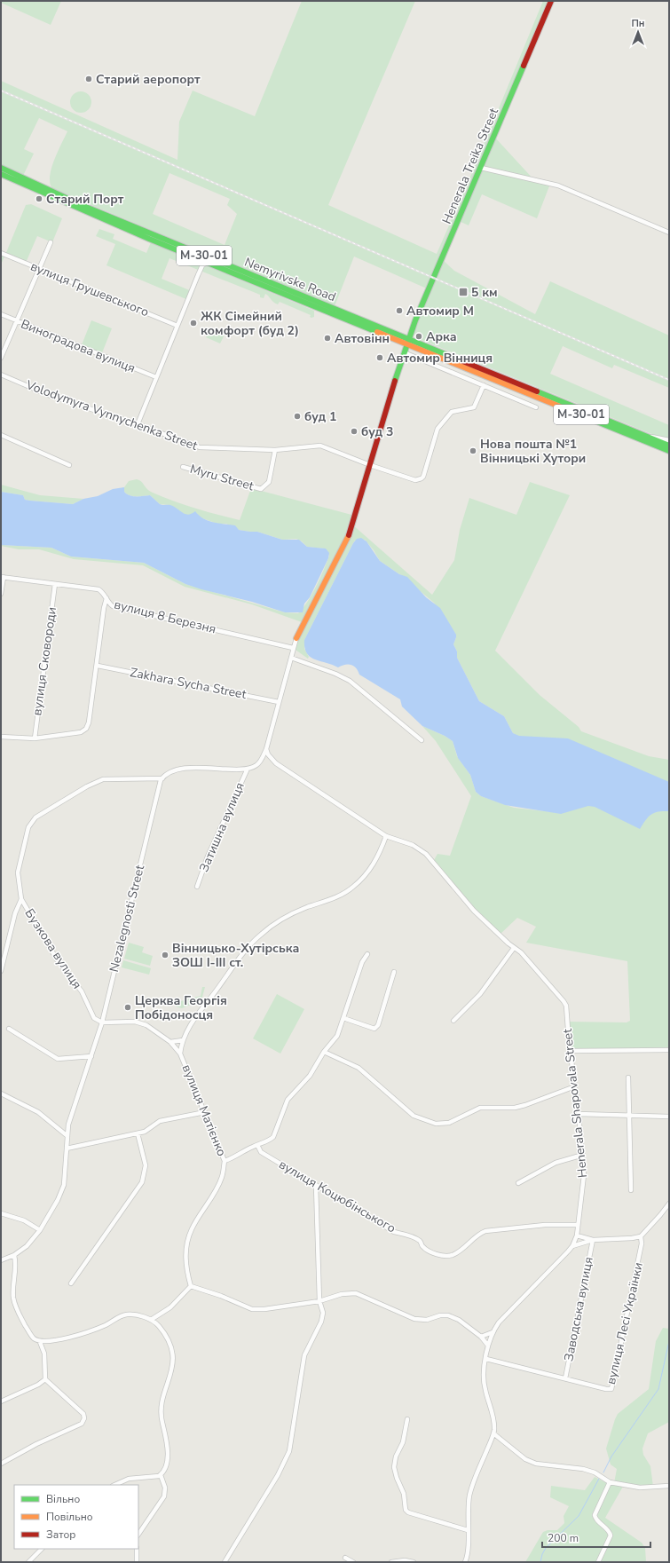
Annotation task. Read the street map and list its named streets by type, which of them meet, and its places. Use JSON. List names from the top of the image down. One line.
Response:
{"streets":{"main road":["Henerala Treika Street","М-30-01","Nemyrivske Road"],"street":["вулиця Грушевського","Виноградова вулиця","Volodymyra Vynnychenka Street","Myru Street","вулиця 8 Березня","вулиця Сковороди","Zakhara Sycha Street","Затишна вулиця","Nezalegnosti Street","Бузкова вулиця","Henerala Shapovala Street","вулиця Матієнко","вулиця Коцюбінського","Заводська вулиця","вулиця Лесі Українки"]},"crossings":[["Henerala Treika Street","Nemyrivske Road"],["Henerala Treika Street","Volodymyra Vynnychenka Street"],["М-30-01","Nemyrivske Road"],["Volodymyra Vynnychenka Street","Myru Street"],["вулиця 8 Березня","вулиця Сковороди"],["Nezalegnosti Street","Бузкова вулиця"],["Nezalegnosti Street","вулиця Матієнко"],["Бузкова вулиця","вулиця Матієнко"],["Henerala Shapovala Street","вулиця Матієнко"],["Henerala Shapovala Street","вулиця Коцюбінського"],["Henerala Shapovala Street","вулиця Лесі Українки"],["Заводська вулиця","вулиця Лесі Українки"]],"places":{"other":["Старий аеропорт","Старий Порт","Автомир М","ЖК Сімейний комфорт (буд 2)","Арка","Автовінн","Автомир Вінниця","буд 1","буд 3","Нова пошта №1 Вінницькі Хутори","Вінницько-Хутірська ЗОШ І-ІІІ ст.","Церква Георгія Побідоносця"],"transit":["5 км"]},"legend":["Вільно","Повільно","Затор"],"scale_bar":"200 m","north":"top"}
